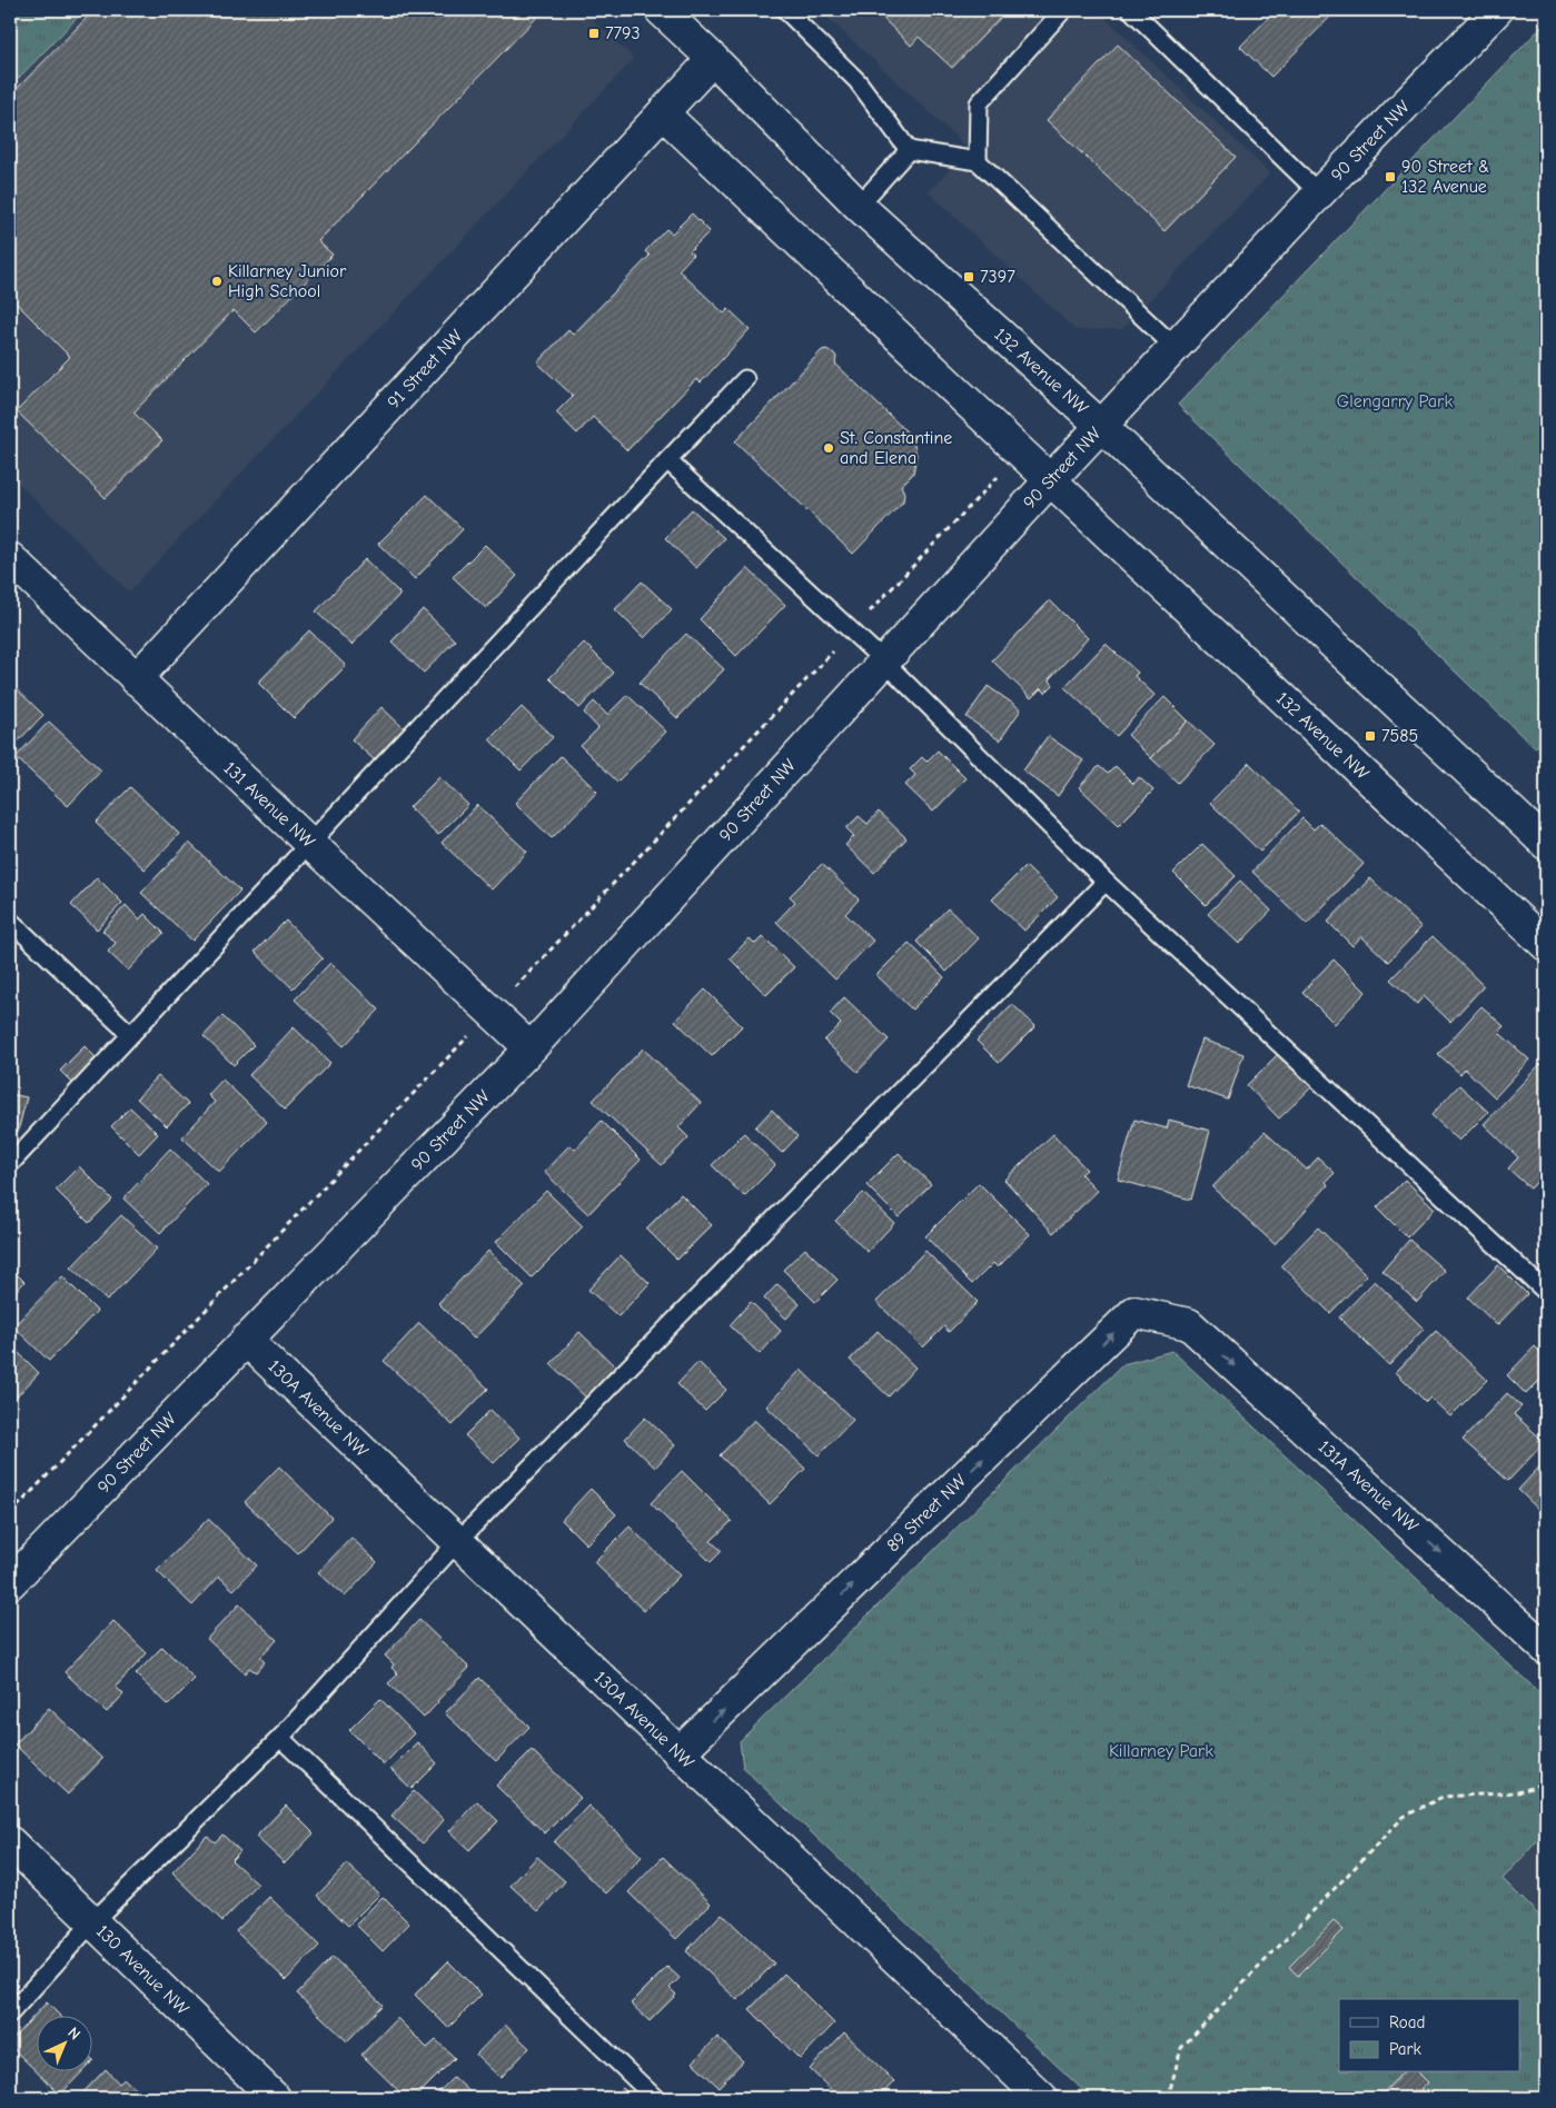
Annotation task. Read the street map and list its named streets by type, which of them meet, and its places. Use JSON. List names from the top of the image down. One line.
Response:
{"streets":{"street":["90 Street NW","91 Street NW","132 Avenue NW","131 Avenue NW","130A Avenue NW","131A Avenue NW","89 Street NW","130 Avenue NW"]},"crossings":[["90 Street NW","132 Avenue NW"],["90 Street NW","131 Avenue NW"],["90 Street NW","130A Avenue NW"],["91 Street NW","132 Avenue NW"],["91 Street NW","131 Avenue NW"],["130A Avenue NW","89 Street NW"],["131A Avenue NW","89 Street NW"]],"one_way":["131A Avenue NW","89 Street NW"],"parks":["Glengarry Park","Killarney Park"],"places":{"transit":["7793","90 Street & 132 Avenue","7397","7585"],"other":["Killarney Junior High School","St. Constantine and Elena"]},"legend":["Road","Park"],"north":"top right"}
